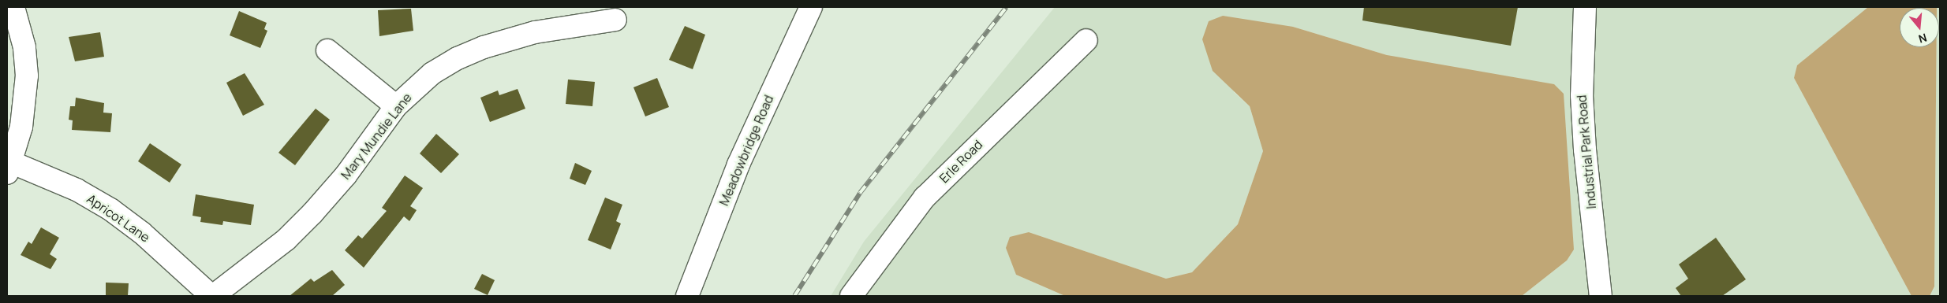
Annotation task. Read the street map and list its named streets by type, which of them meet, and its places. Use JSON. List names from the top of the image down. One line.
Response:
{"streets":{"street":["Mary Mundie Lane","Meadowbridge Road","Industrial Park Road","Erle Road","Apricot Lane"]},"crossings":[["Mary Mundie Lane","Apricot Lane"]],"north":"bottom"}
